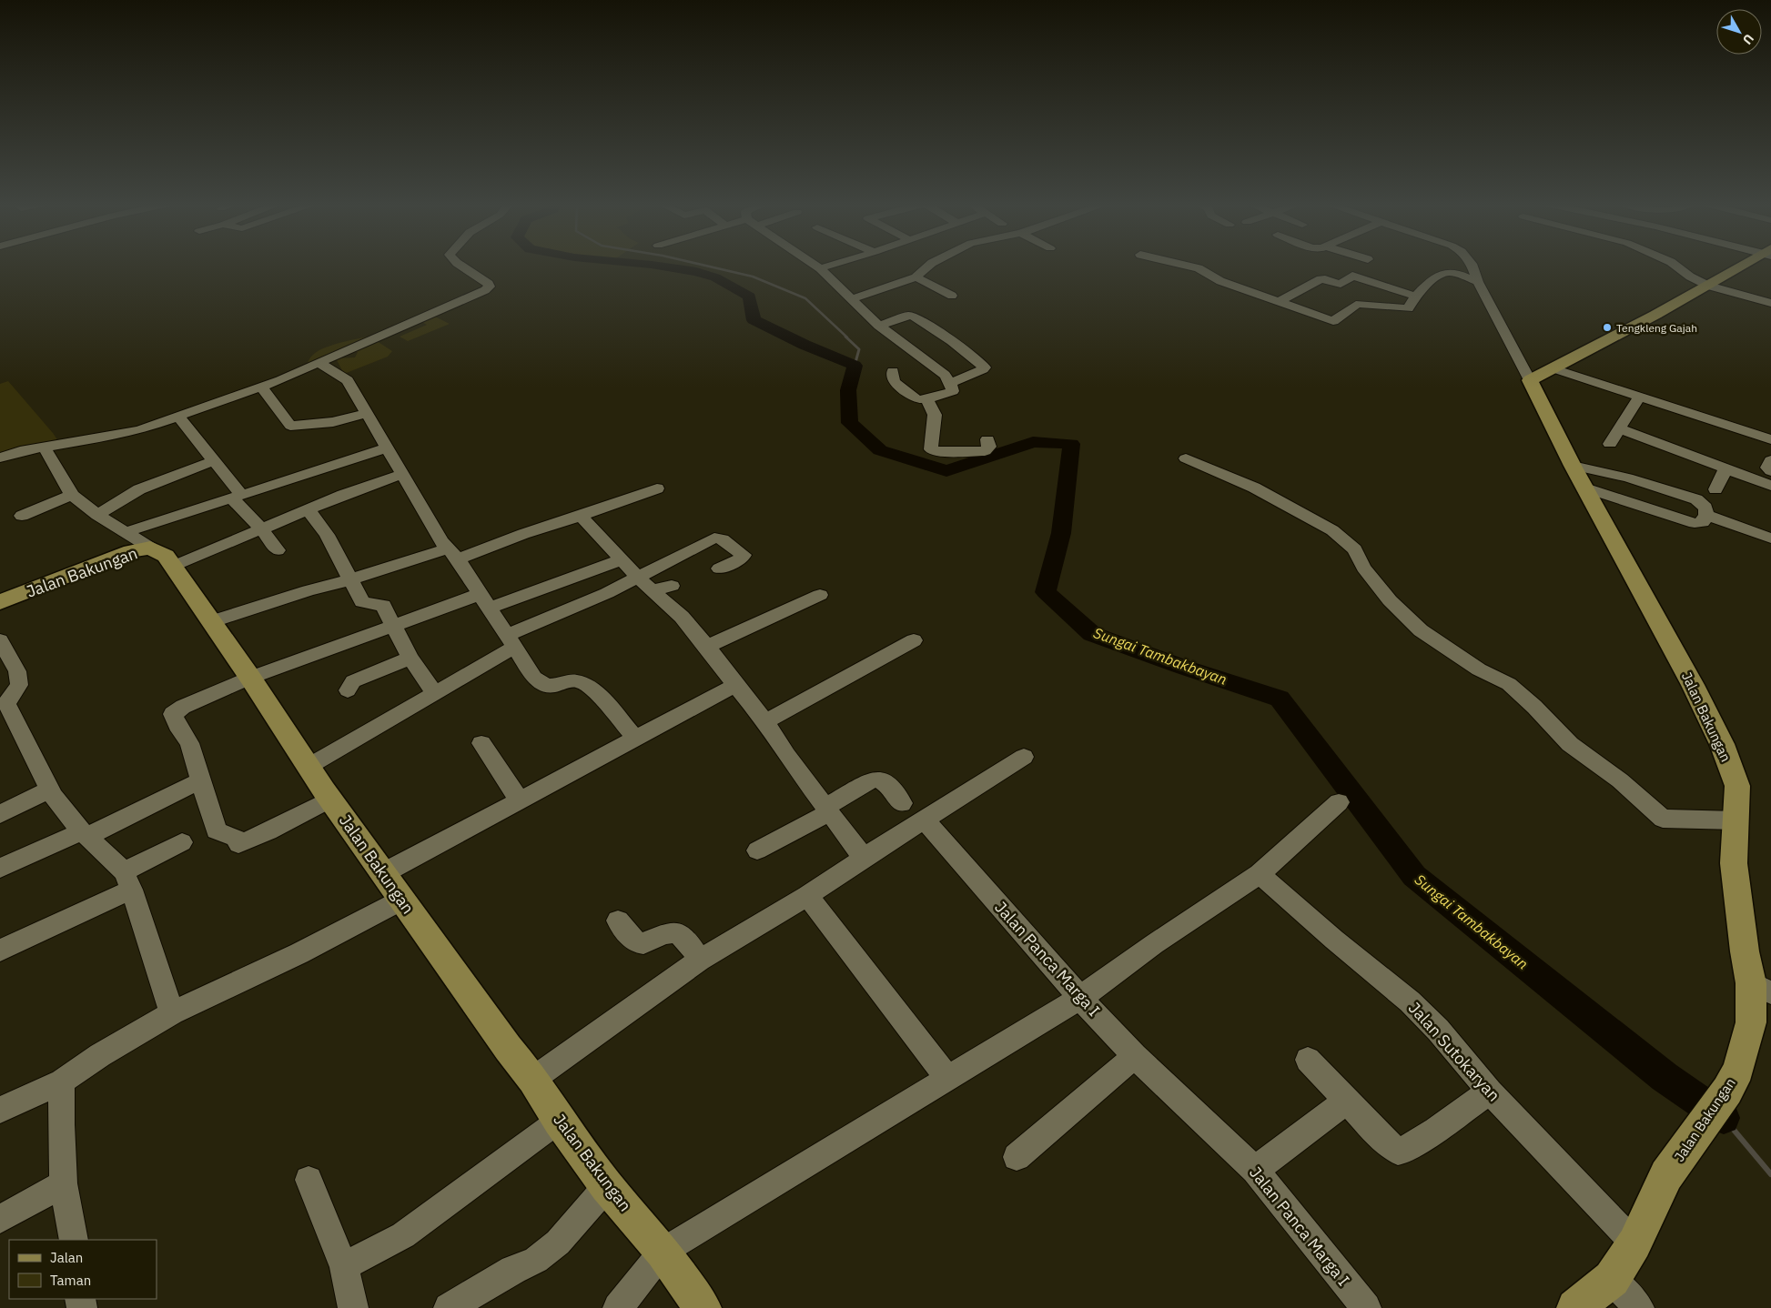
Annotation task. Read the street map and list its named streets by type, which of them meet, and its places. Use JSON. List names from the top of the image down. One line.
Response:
{"streets":{"main road":["Jalan Bakungan"],"street":["Jalan Panca Marga I","Jalan Sutokaryan"]},"crossings":[["Jalan Bakungan","Jalan Sutokaryan"]],"water":["Sungai Tambakbayan"],"places":["Tengkleng Gajah"],"legend":["Jalan","Taman"],"north":"bottom right"}
